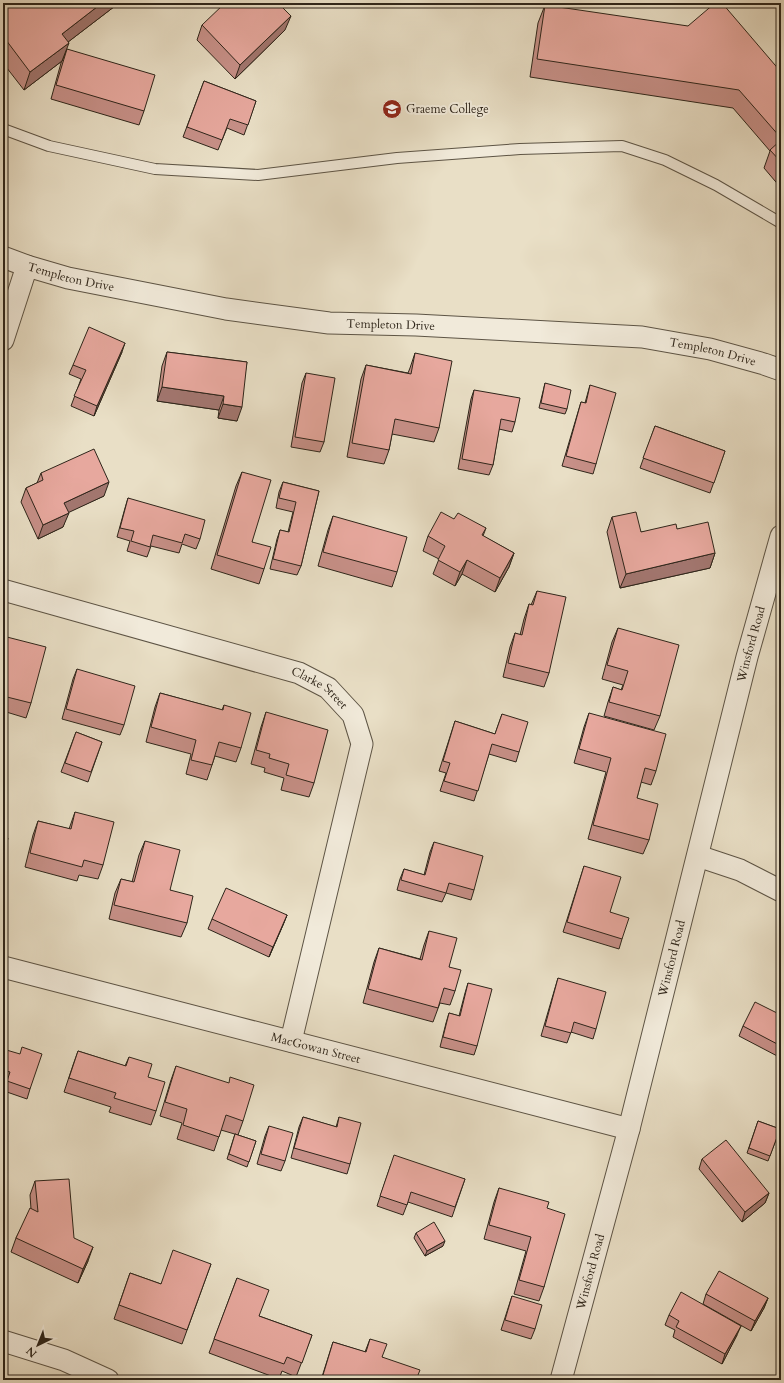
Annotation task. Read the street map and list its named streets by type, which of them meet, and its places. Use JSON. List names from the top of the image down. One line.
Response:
{"streets":{"street":["Templeton Drive","Winsford Road","Clarke Street","MacGowan Street"]},"crossings":[["Winsford Road","MacGowan Street"],["Clarke Street","MacGowan Street"]],"places":{"school or university":["Graeme College"]},"north":"bottom left"}
